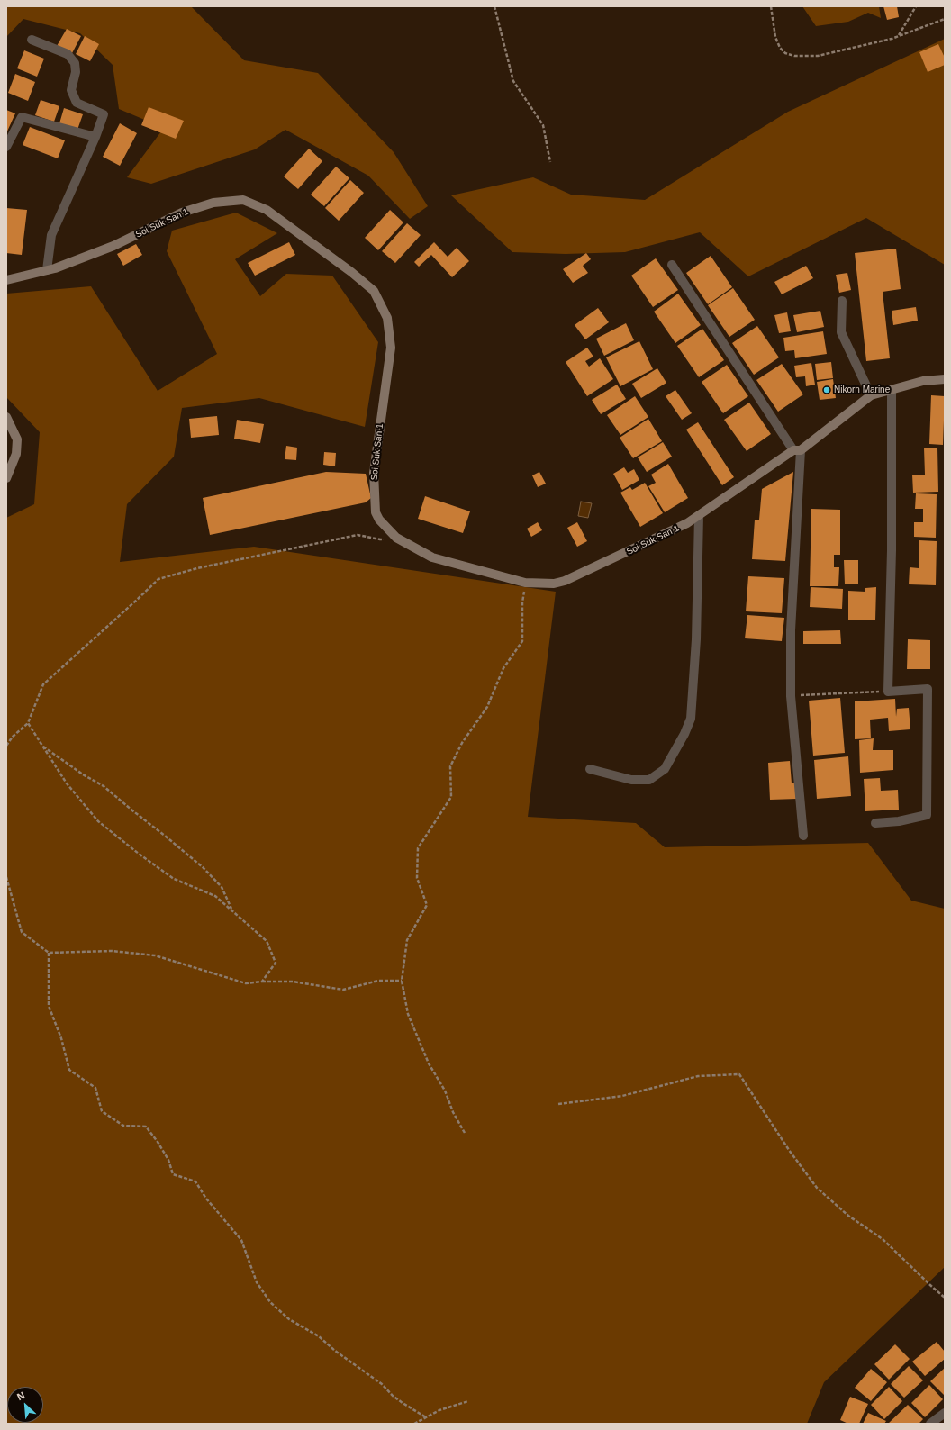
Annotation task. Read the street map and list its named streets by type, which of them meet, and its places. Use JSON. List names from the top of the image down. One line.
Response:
{"streets":{"street":["Soi Suk San 1"]},"places":["Nikorn Marine"],"north":"top left"}
